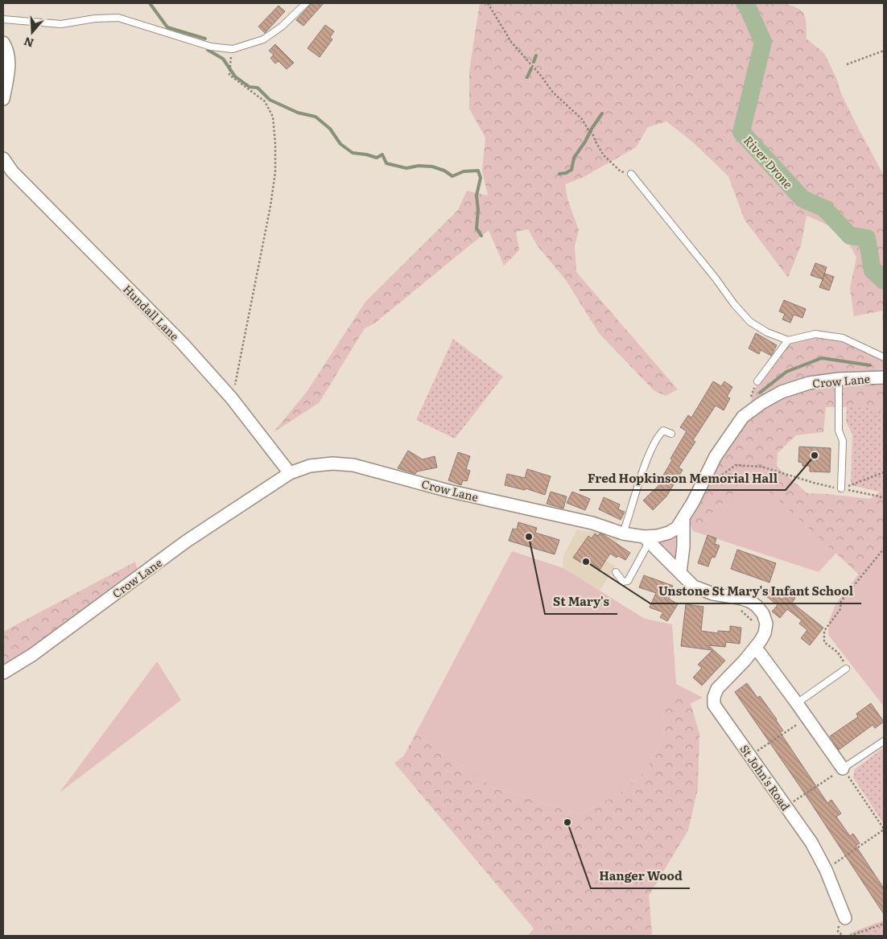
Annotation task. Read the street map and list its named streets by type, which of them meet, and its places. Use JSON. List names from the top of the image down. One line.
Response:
{"streets":{"street":["Hundall Lane","Crow Lane","St John's Road"]},"crossings":[["Hundall Lane","Crow Lane"],["Crow Lane","St John's Road"]],"water":["River Drone"],"places":["Fred Hopkinson Memorial Hall","St Mary's","Unstone St Mary's Infant School","Hanger Wood"],"north":"bottom"}
